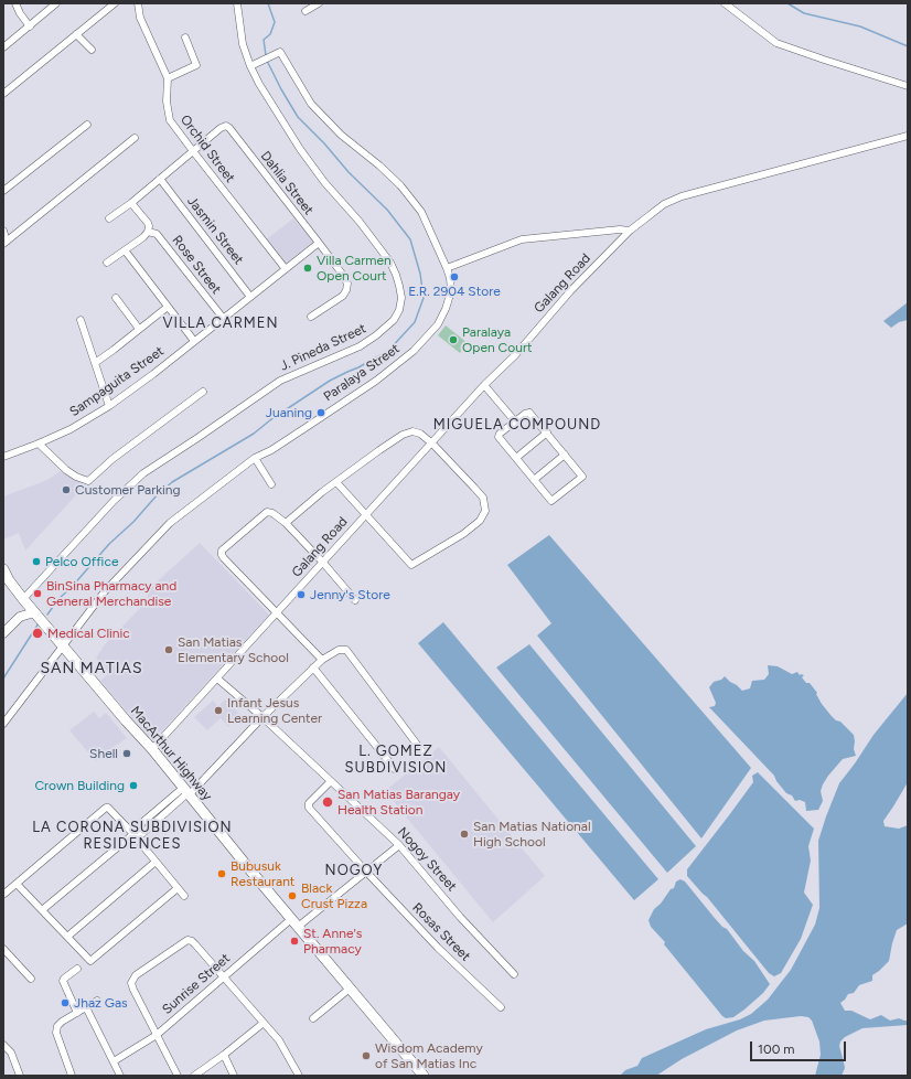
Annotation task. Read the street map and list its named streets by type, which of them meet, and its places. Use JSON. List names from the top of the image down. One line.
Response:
{"streets":{"highway":["MacArthur Highway"],"street":["Orchid Street","Dahlia Street","Jasmin Street","Rose Street","Galang Road","J. Pineda Street","Paralaya Street","Sampaguita Street","Nogoy Street","Rosas Street","Sunrise Street"]},"crossings":[["Orchid Street","Dahlia Street"],["Orchid Street","Sampaguita Street"],["Dahlia Street","Jasmin Street"],["Dahlia Street","Rose Street"],["Dahlia Street","Sampaguita Street"],["Jasmin Street","Sampaguita Street"],["Rose Street","Sampaguita Street"],["Galang Road","MacArthur Highway"],["Galang Road","Nogoy Street"],["J. Pineda Street","Paralaya Street"],["J. Pineda Street","MacArthur Highway"],["Paralaya Street","MacArthur Highway"],["MacArthur Highway","Sunrise Street"],["Nogoy Street","Rosas Street"],["Nogoy Street","Sunrise Street"],["Rosas Street","Sunrise Street"]],"districts":["VILLA CARMEN","MIGUELA COMPOUND","SAN MATIAS","L. GOMEZ SUBDIVISION","LA CORONA SUBDIVISION RESIDENCES","NOGOY"],"places":["Villa Carmen Open Court","E.R. 2904 Store","Paralaya Open Court","Juaning","Customer Parking","Pelco Office","BinSina Pharmacy and General Merchandise","Jenny's Store","Medical Clinic","San Matias Elementary School","Infant Jesus Learning Center","Shell","Crown Building","San Matias Barangay Health Station","San Matias National High School","Bubusuk Restaurant","Black Crust Pizza","St. Anne's Pharmacy","Jhaz Gas","Wisdom Academy of San Matias Inc"],"scale_bar":"100 m"}
